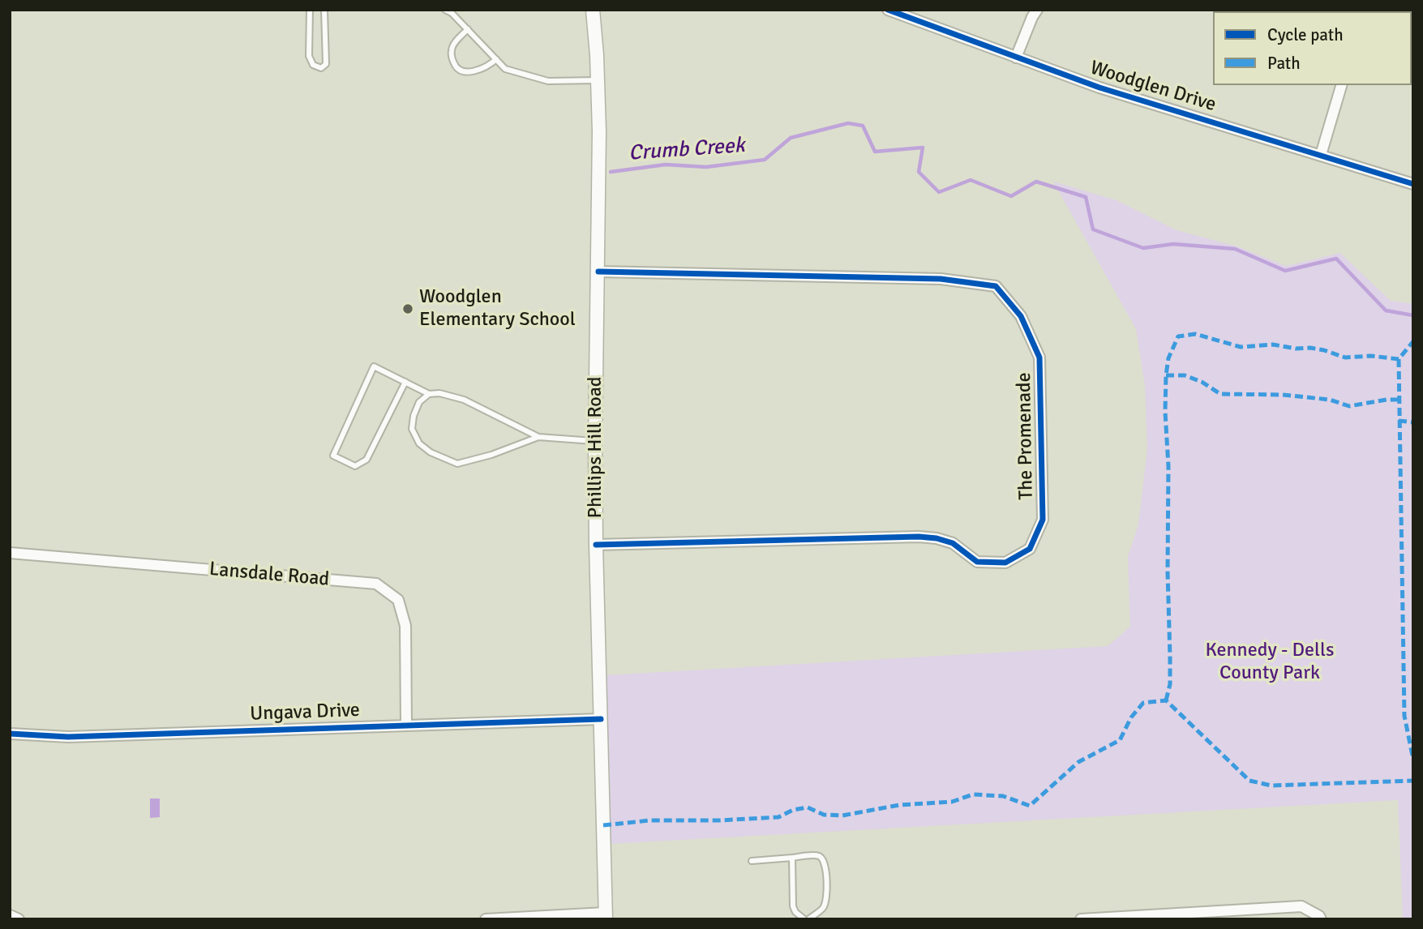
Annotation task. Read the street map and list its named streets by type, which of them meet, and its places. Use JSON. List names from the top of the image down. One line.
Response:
{"streets":{"street":["Woodglen Drive","The Promenade","Phillips Hill Road","Lansdale Road","Ungava Drive"]},"crossings":[["The Promenade","Phillips Hill Road"],["Phillips Hill Road","Ungava Drive"],["Lansdale Road","Ungava Drive"]],"water":["Crumb Creek"],"parks":["Kennedy - Dells County Park"],"places":["Woodglen Elementary School"],"legend":["Cycle path","Path"]}
